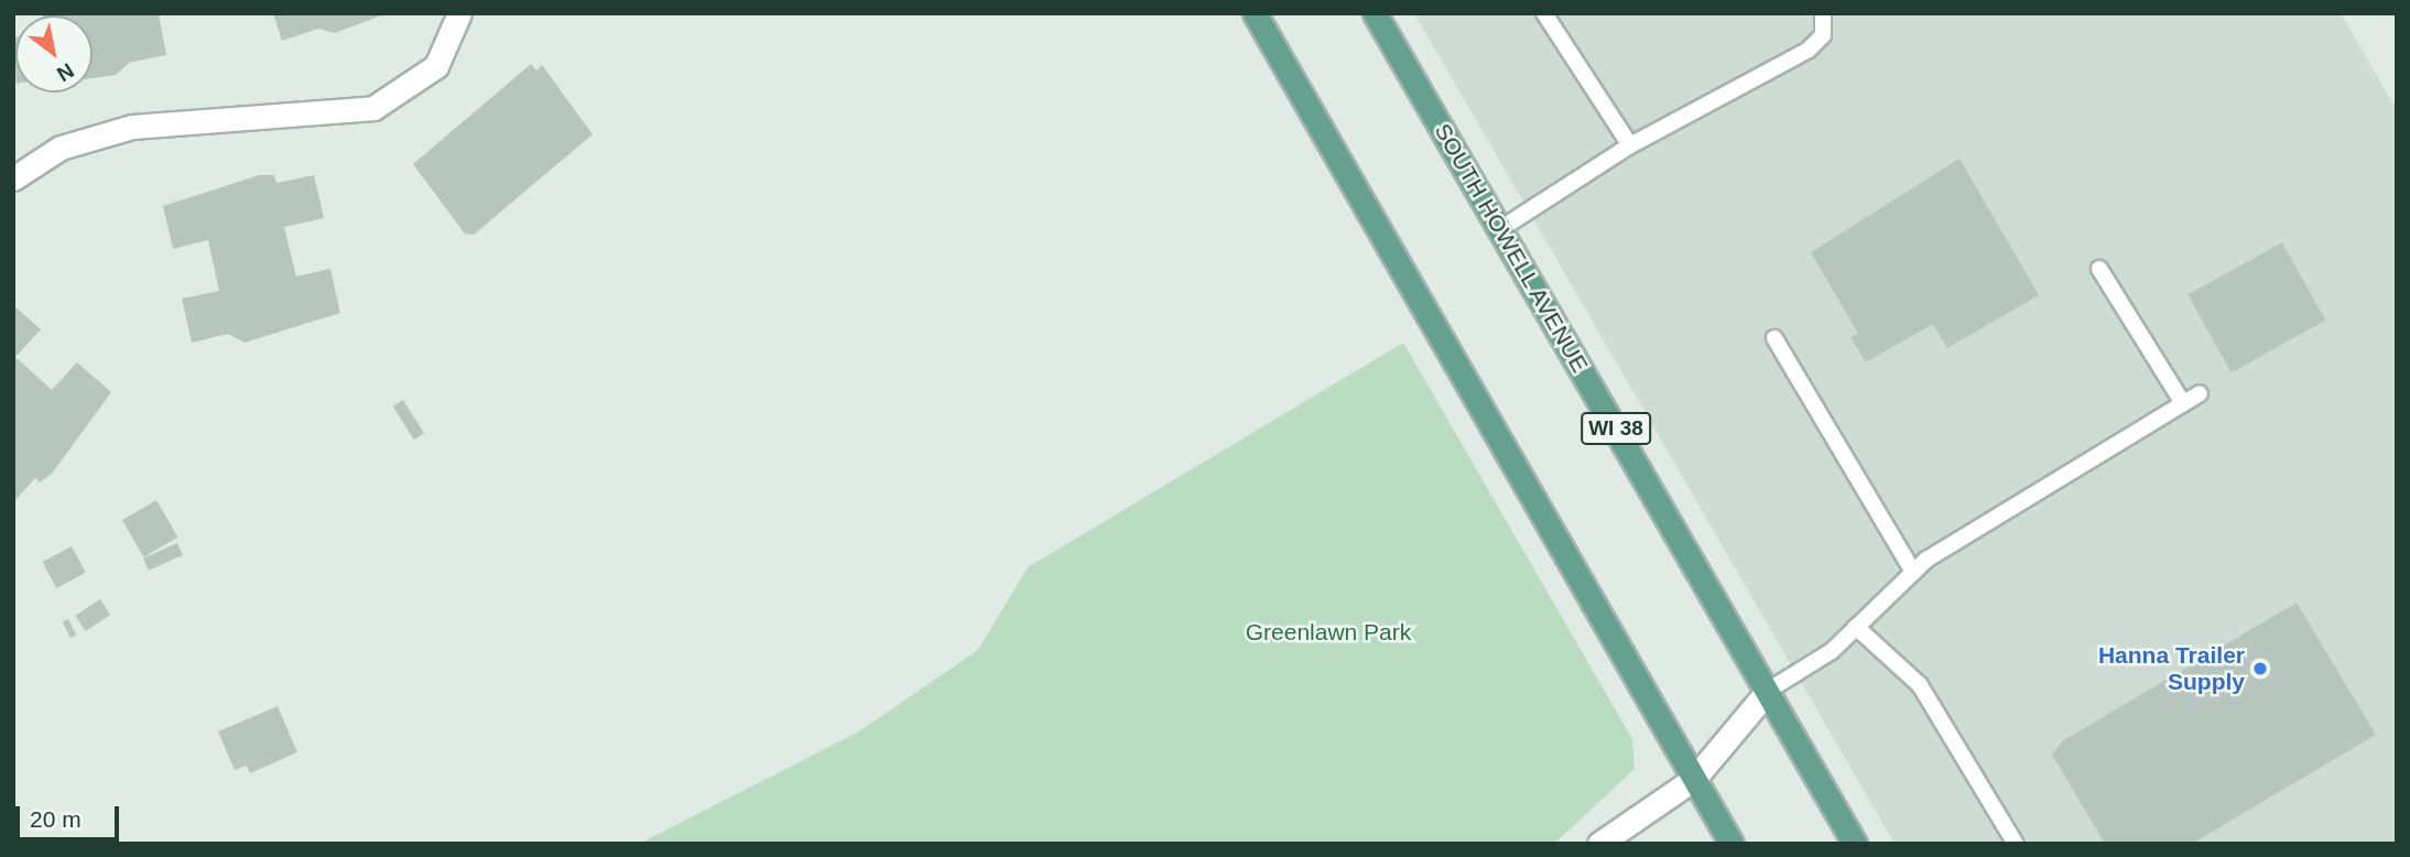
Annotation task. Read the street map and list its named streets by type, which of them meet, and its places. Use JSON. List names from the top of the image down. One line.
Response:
{"streets":{"main road":["SOUTH HOWELL AVENUE","WI 38"]},"parks":["Greenlawn Park"],"places":["Hanna Trailer Supply"],"scale_bar":"20 m","north":"bottom right"}
